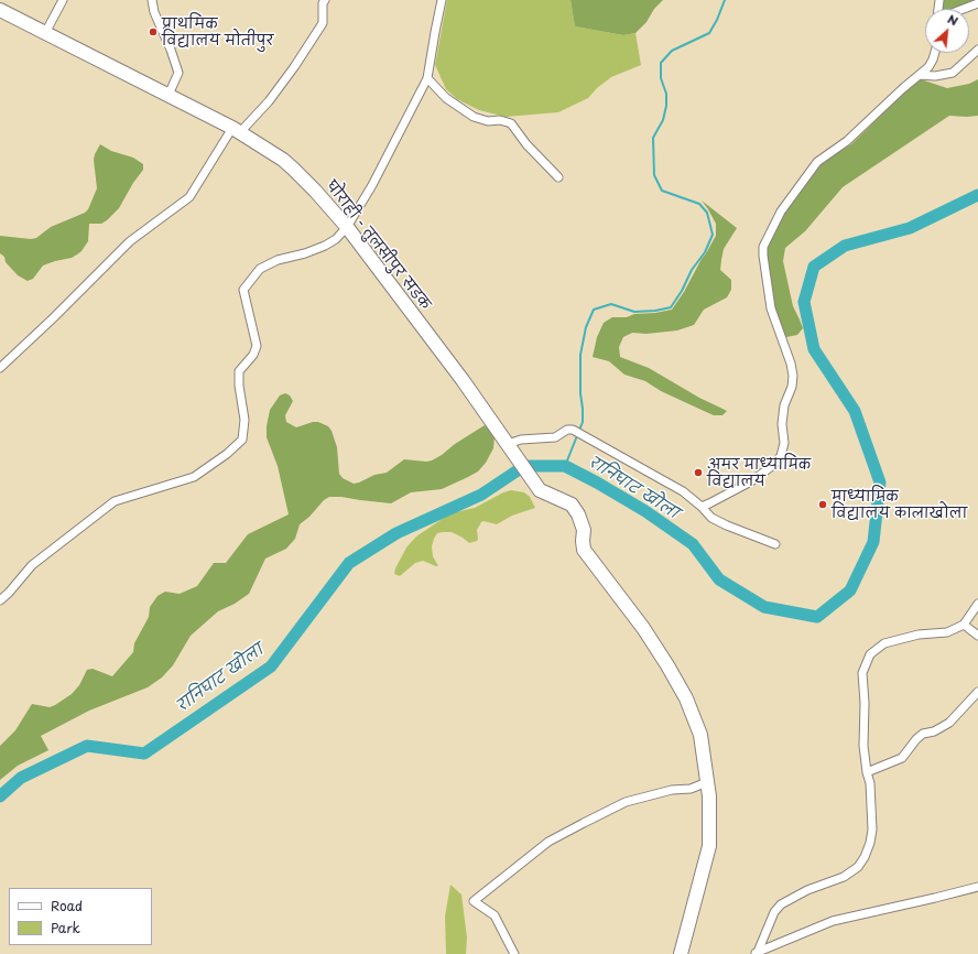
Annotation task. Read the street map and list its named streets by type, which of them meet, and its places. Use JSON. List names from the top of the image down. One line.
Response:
{"streets":{"main road":["घोराही - तुलसीपुर सडक"]},"water":["रानिघाट खोला"],"places":["प्राथमिक विद्यालय मोतीपुर","अमर माध्यामिक विद्यालय","माध्यामिक विद्यालय कालाखोला"],"legend":["Road","Park"],"north":"top right"}
